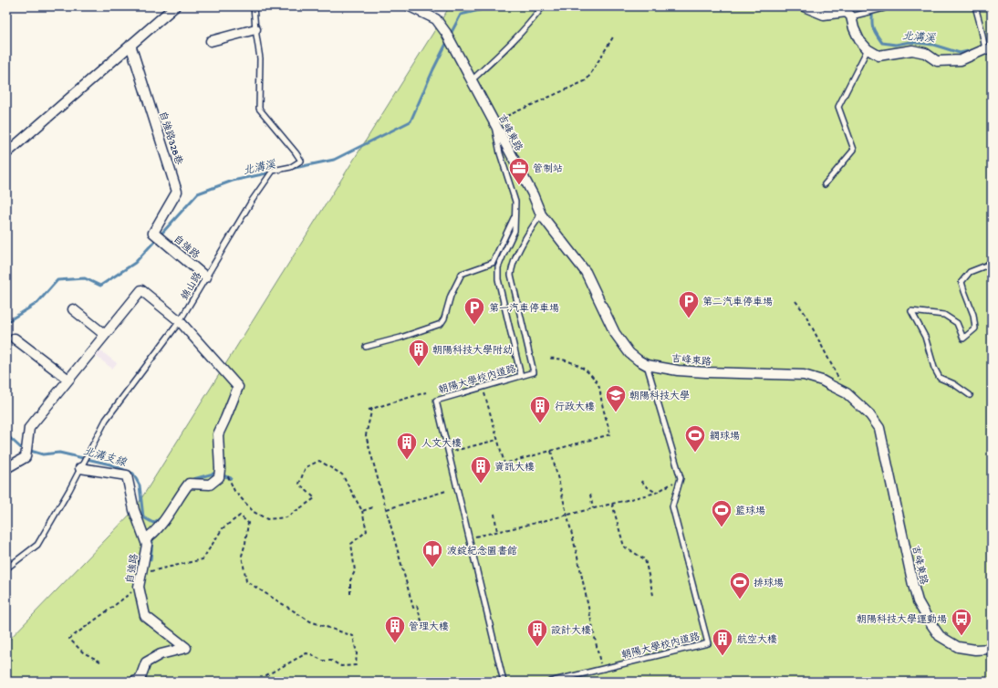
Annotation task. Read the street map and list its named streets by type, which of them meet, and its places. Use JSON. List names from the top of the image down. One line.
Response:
{"streets":{"street":["吉峰東路","自強路328巷","自強路"],"lane":["錦山路","朝陽大學校內道路"]},"crossings":[["吉峰東路","朝陽大學校內道路"],["自強路328巷","自強路"],["自強路","錦山路"]],"water":["北溝溪","北溝支線"],"places":{"office":["管制站"],"parking":["第二汽車停車場","第一汽車停車場"],"building":["朝陽科技大學附幼","行政大樓","人文大樓","資訊大樓","管理大樓","設計大樓","航空大樓"],"school or university":["朝陽科技大學"],"sports":["網球場","籃球場","排球場"],"library":["波錠紀念圖書館"],"bus stop":["朝陽科技大學運動場"]}}
